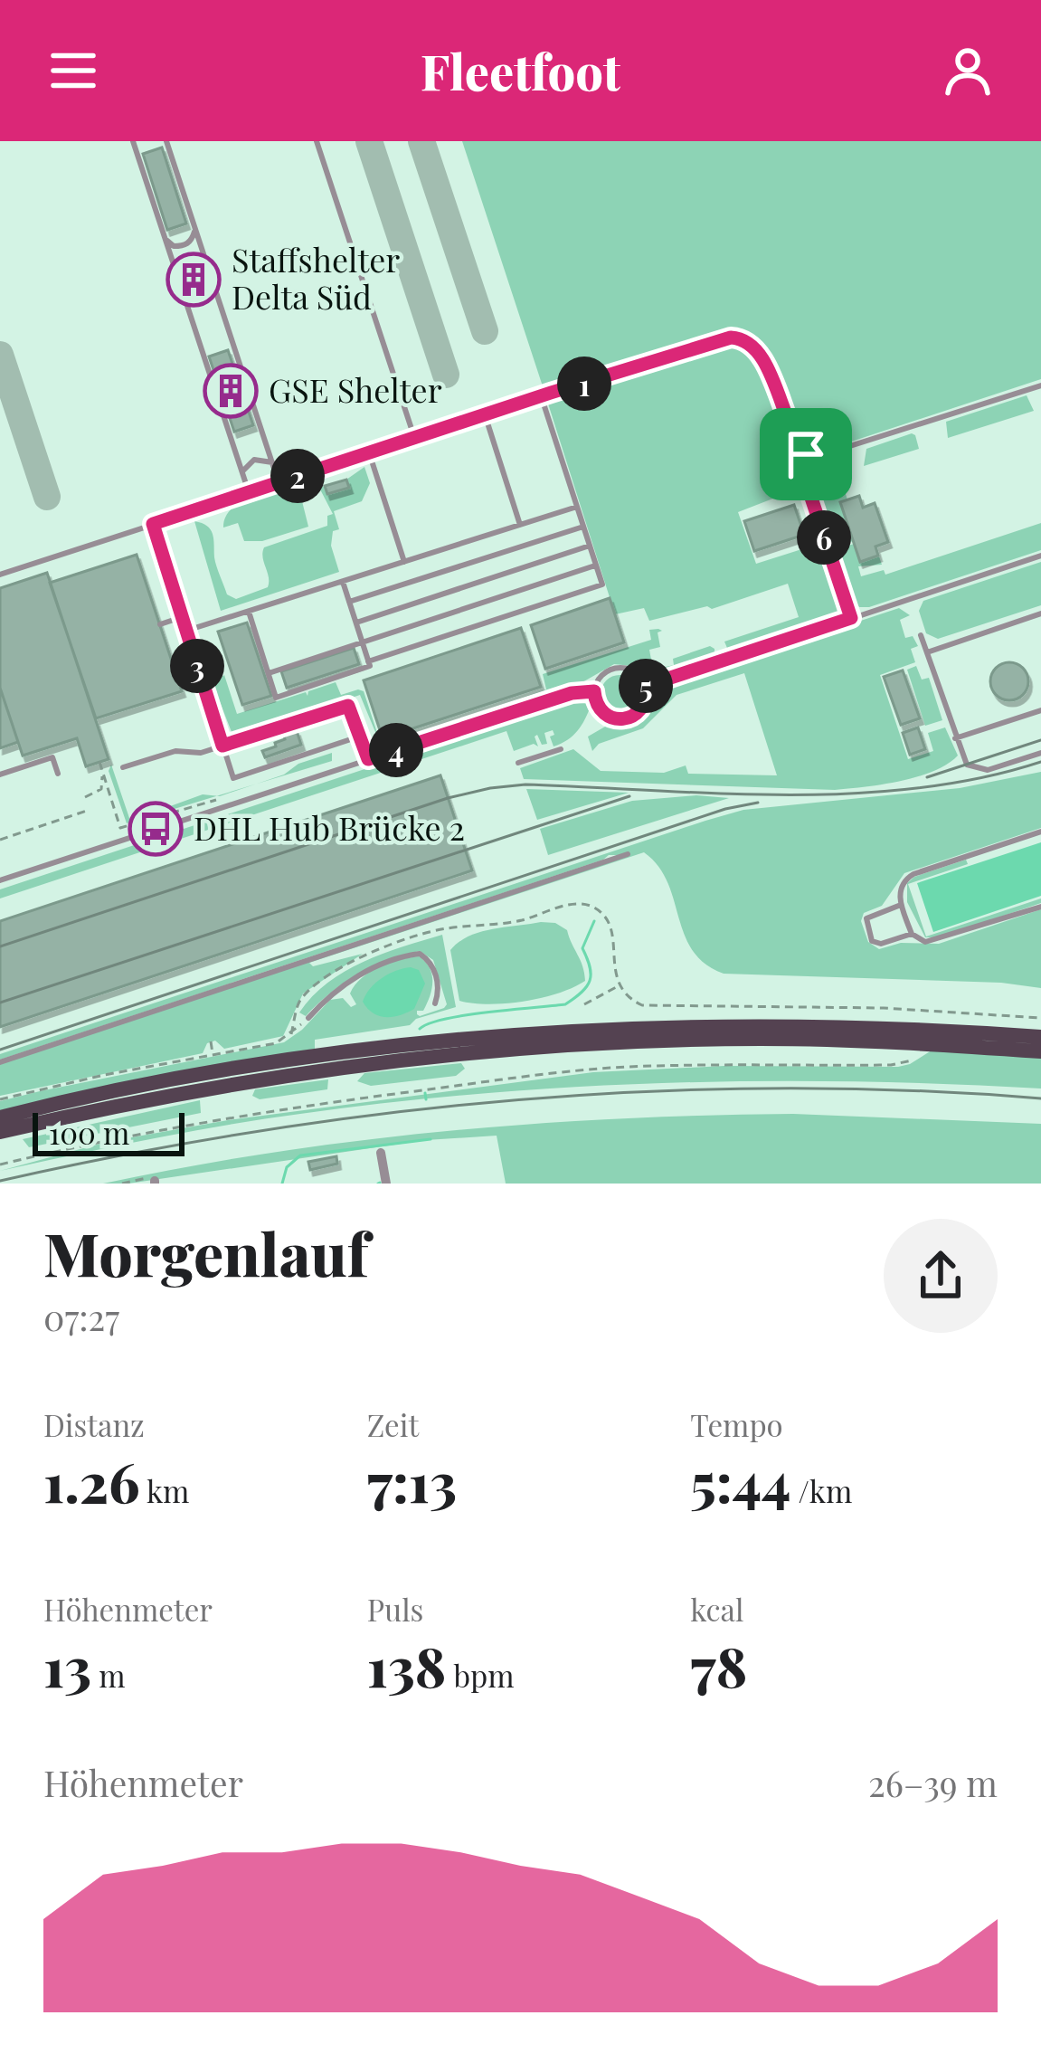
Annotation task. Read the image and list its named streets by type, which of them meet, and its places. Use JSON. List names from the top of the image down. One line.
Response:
{"places":{"building":["Staffshelter Delta Süd","GSE Shelter"],"bus stop":["DHL Hub Brücke 2"]},"scale_bar":"100 m","page":{"header":"Fleetfoot","pins":["1","2","6","3","5","4"],"scale":"100 m","heading":["Morgenlauf","07:27"],"stats":[["Distanz","1.26 km"],["Zeit","7:13"],["Tempo","5:44 /km"],["Höhenmeter","13 m"],["Puls","138 bpm"],["kcal","78"]],"chart":["Höhenmeter","26–39 m"]}}
